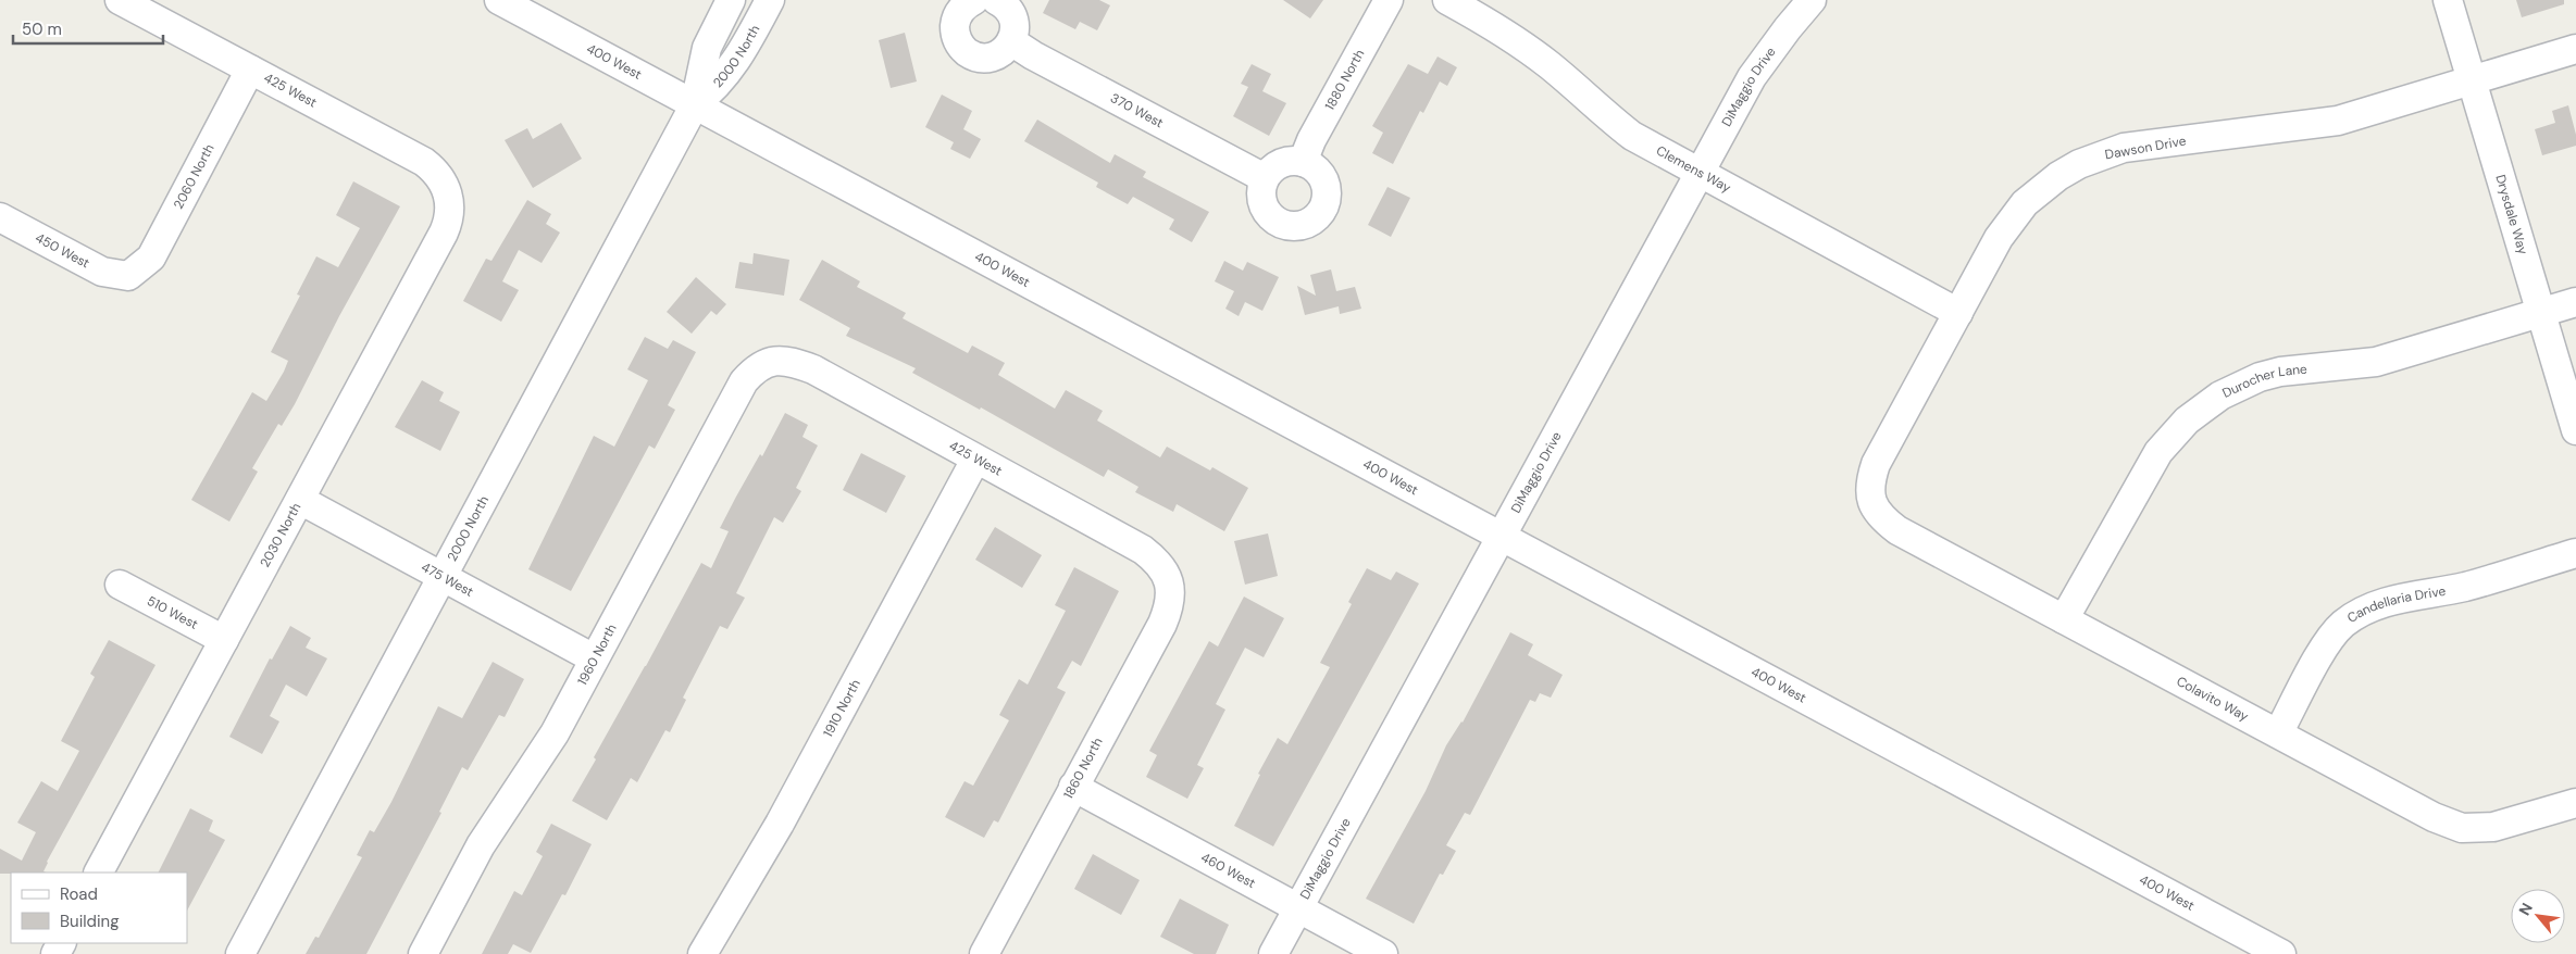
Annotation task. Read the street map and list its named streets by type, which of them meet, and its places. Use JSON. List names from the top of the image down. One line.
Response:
{"streets":{"street":["2000 North","400 West","1880 North","DiMaggio Drive","425 West","370 West","Dawson Drive","Clemens Way","2060 North","Drysdale Way","450 West","Durocher Lane","2030 North","475 West","Candellaria Drive","510 West","1960 North","Colavito Way","1910 North","1860 North","460 West"]},"crossings":[["2000 North","400 West"],["2000 North","475 West"],["400 West","DiMaggio Drive"],["1880 North","370 West"],["DiMaggio Drive","Clemens Way"],["DiMaggio Drive","460 West"],["425 West","2060 North"],["425 West","2030 North"],["425 West","1960 North"],["425 West","1910 North"],["425 West","1860 North"],["Dawson Drive","Clemens Way"],["Dawson Drive","Drysdale Way"],["Dawson Drive","Colavito Way"],["2060 North","450 West"],["Drysdale Way","Durocher Lane"],["Durocher Lane","Colavito Way"],["2030 North","475 West"],["2030 North","510 West"],["475 West","1960 North"],["Candellaria Drive","Colavito Way"],["1860 North","460 West"]],"legend":["Road","Building"],"scale_bar":"50 m","north":"top left"}
